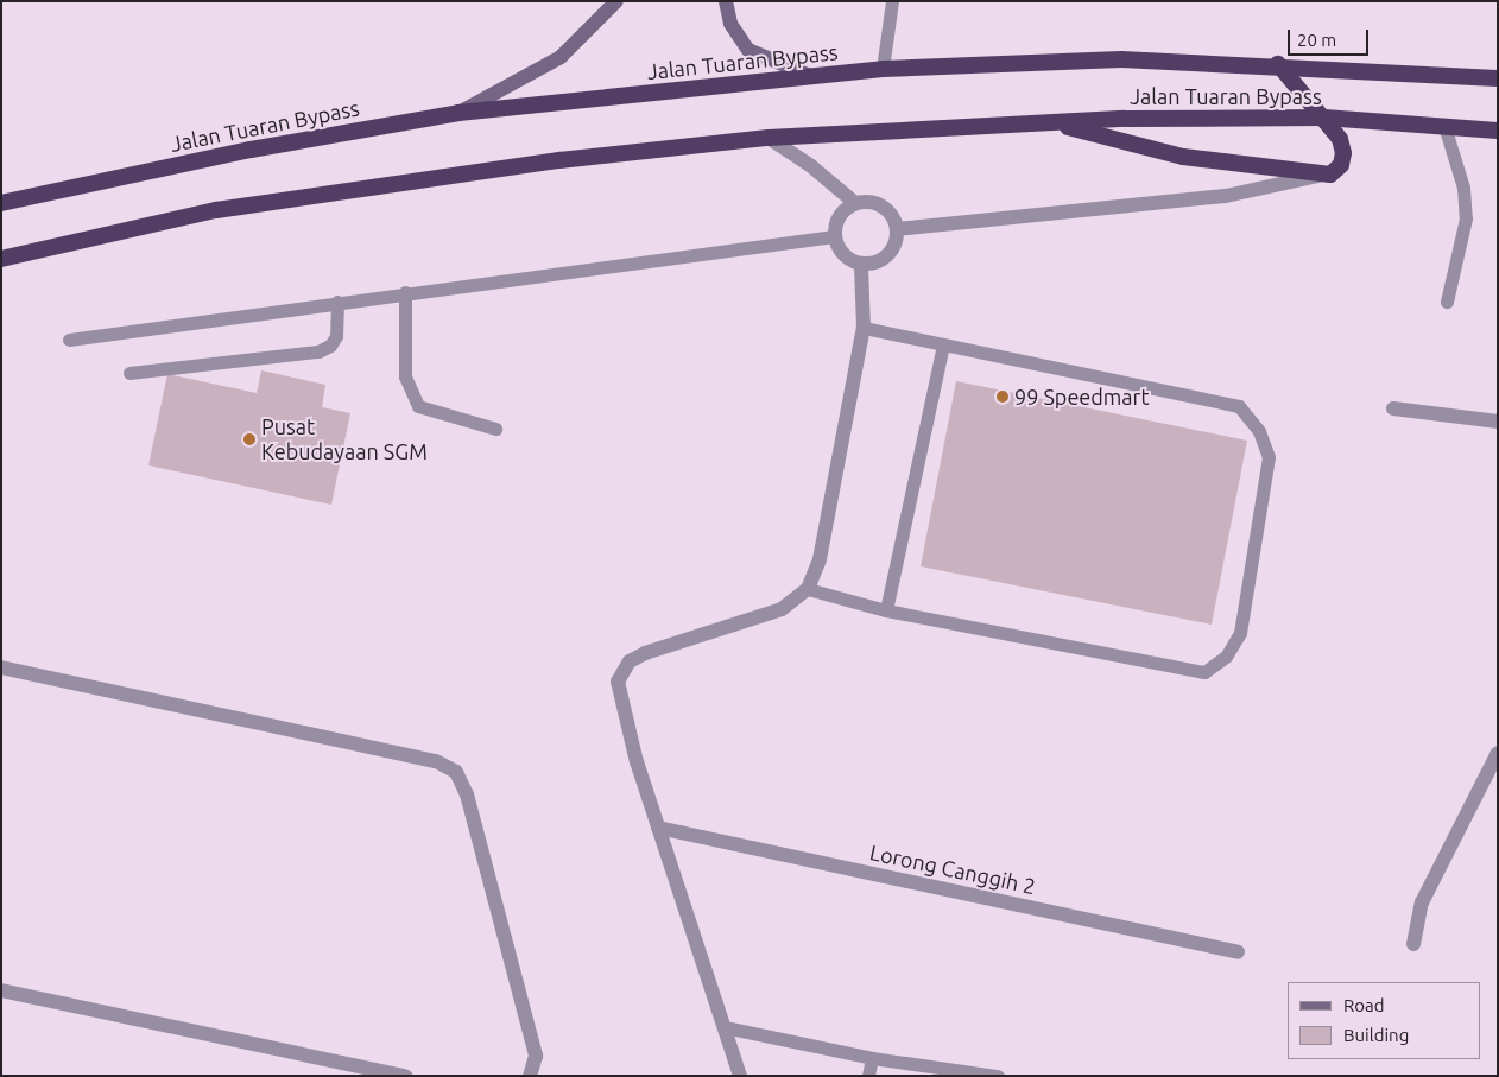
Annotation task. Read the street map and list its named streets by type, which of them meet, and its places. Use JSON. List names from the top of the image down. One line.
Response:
{"streets":{"highway":["Jalan Tuaran Bypass"],"street":["Lorong Canggih 2"]},"places":["99 Speedmart","Pusat Kebudayaan SGM"],"legend":["Road","Building"],"scale_bar":"20 m"}
